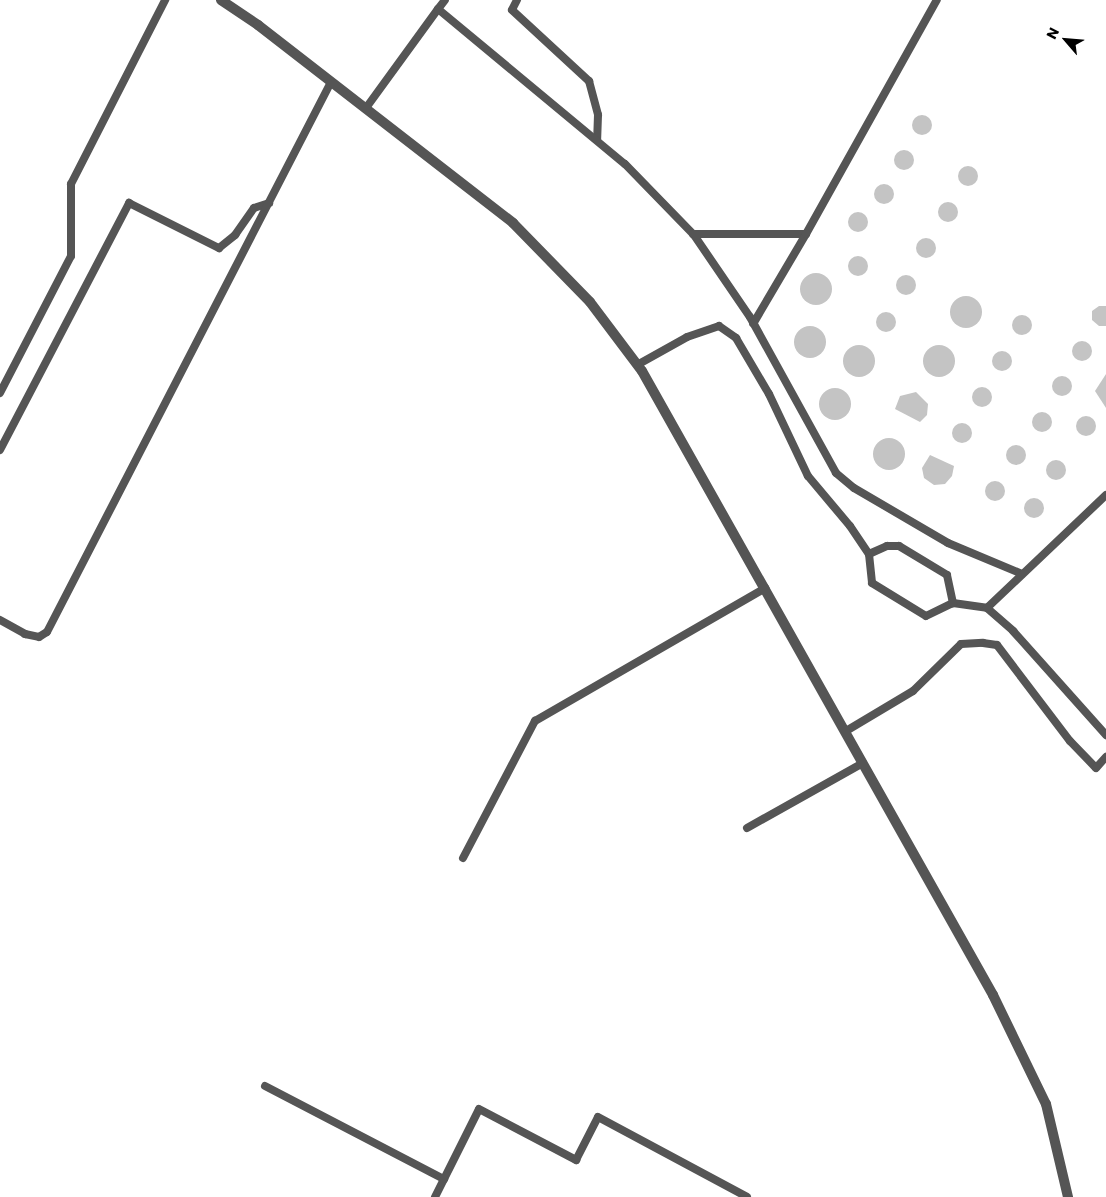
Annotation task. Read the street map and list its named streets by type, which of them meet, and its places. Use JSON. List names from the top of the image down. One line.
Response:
{"north":"top left"}
